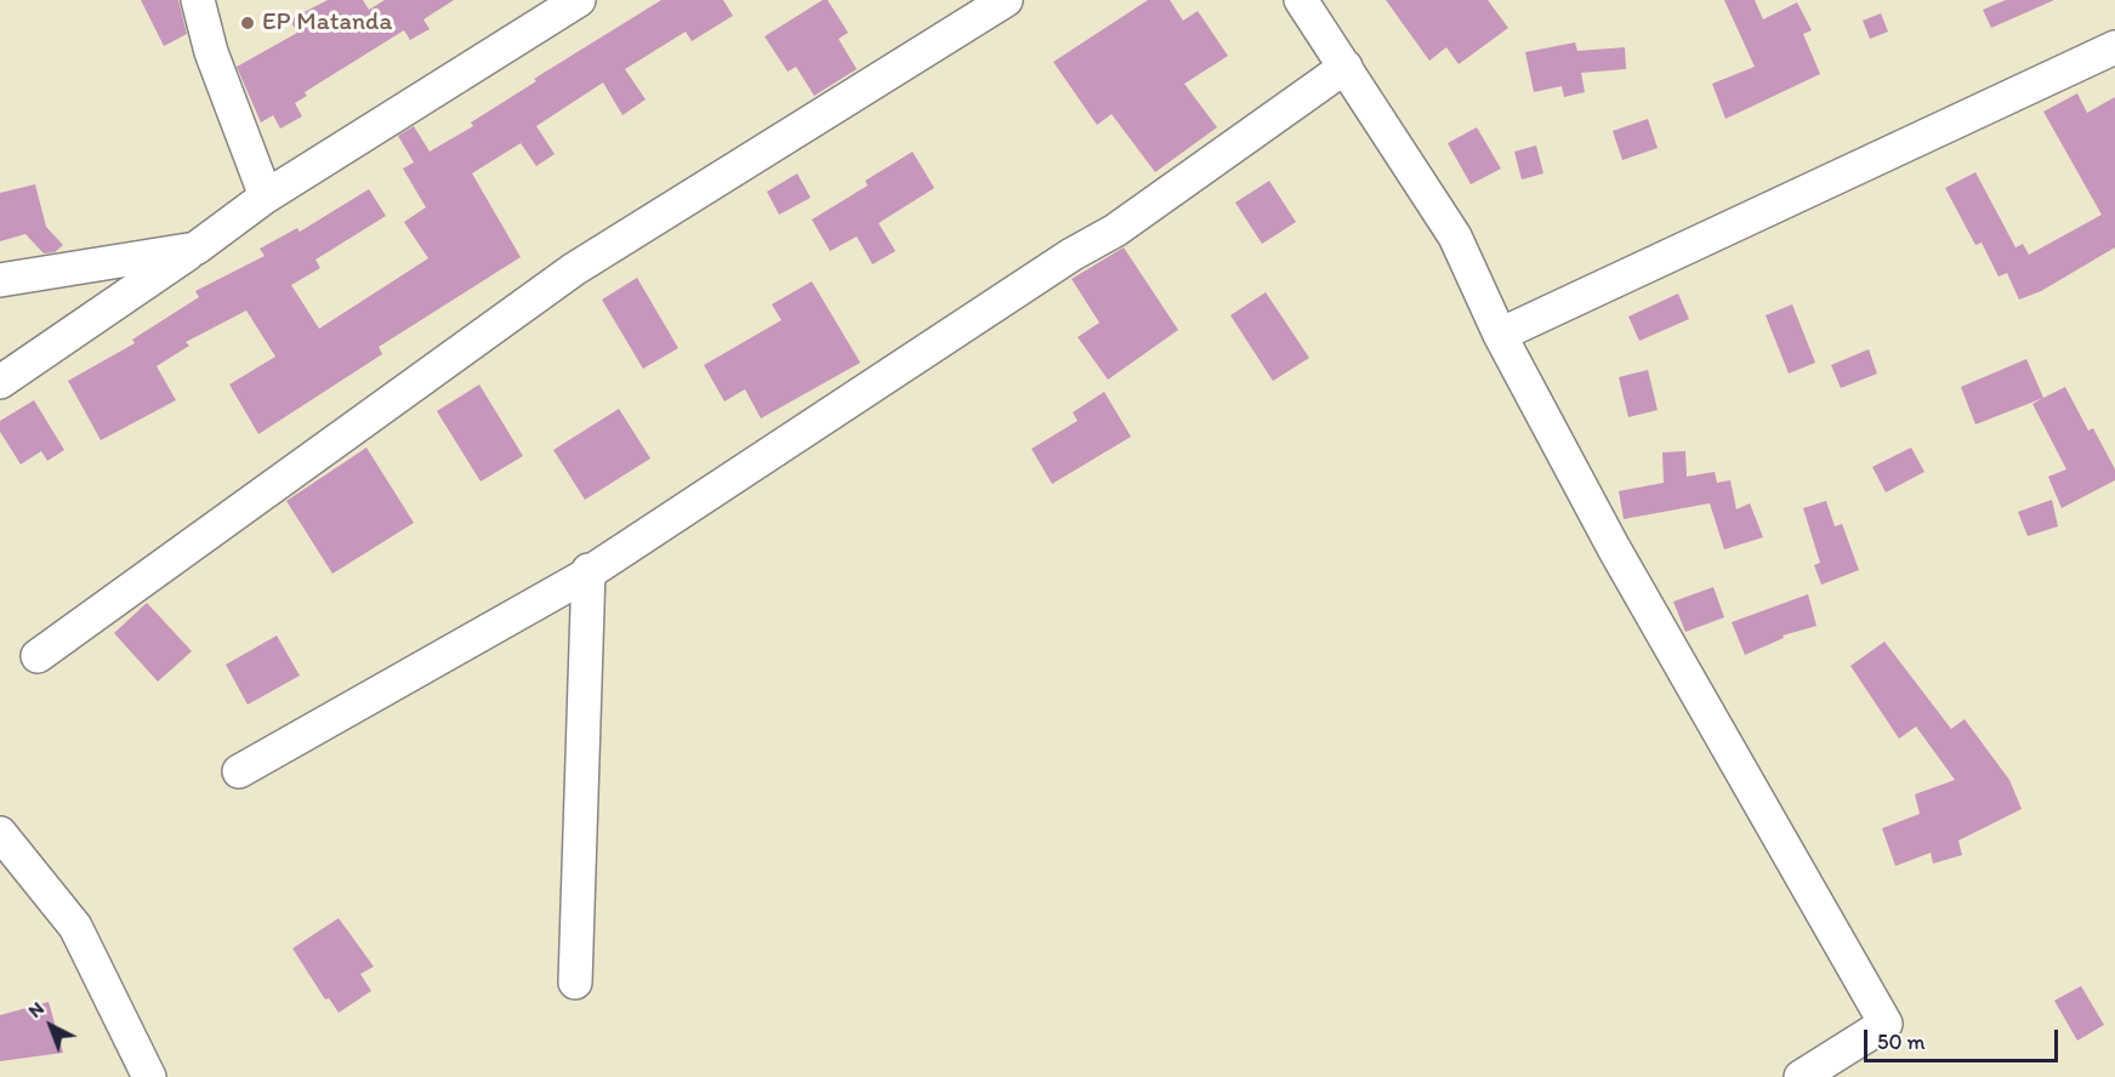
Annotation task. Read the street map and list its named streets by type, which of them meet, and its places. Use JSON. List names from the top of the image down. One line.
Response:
{"places":["EP Matanda"],"scale_bar":"50 m","north":"top left"}
